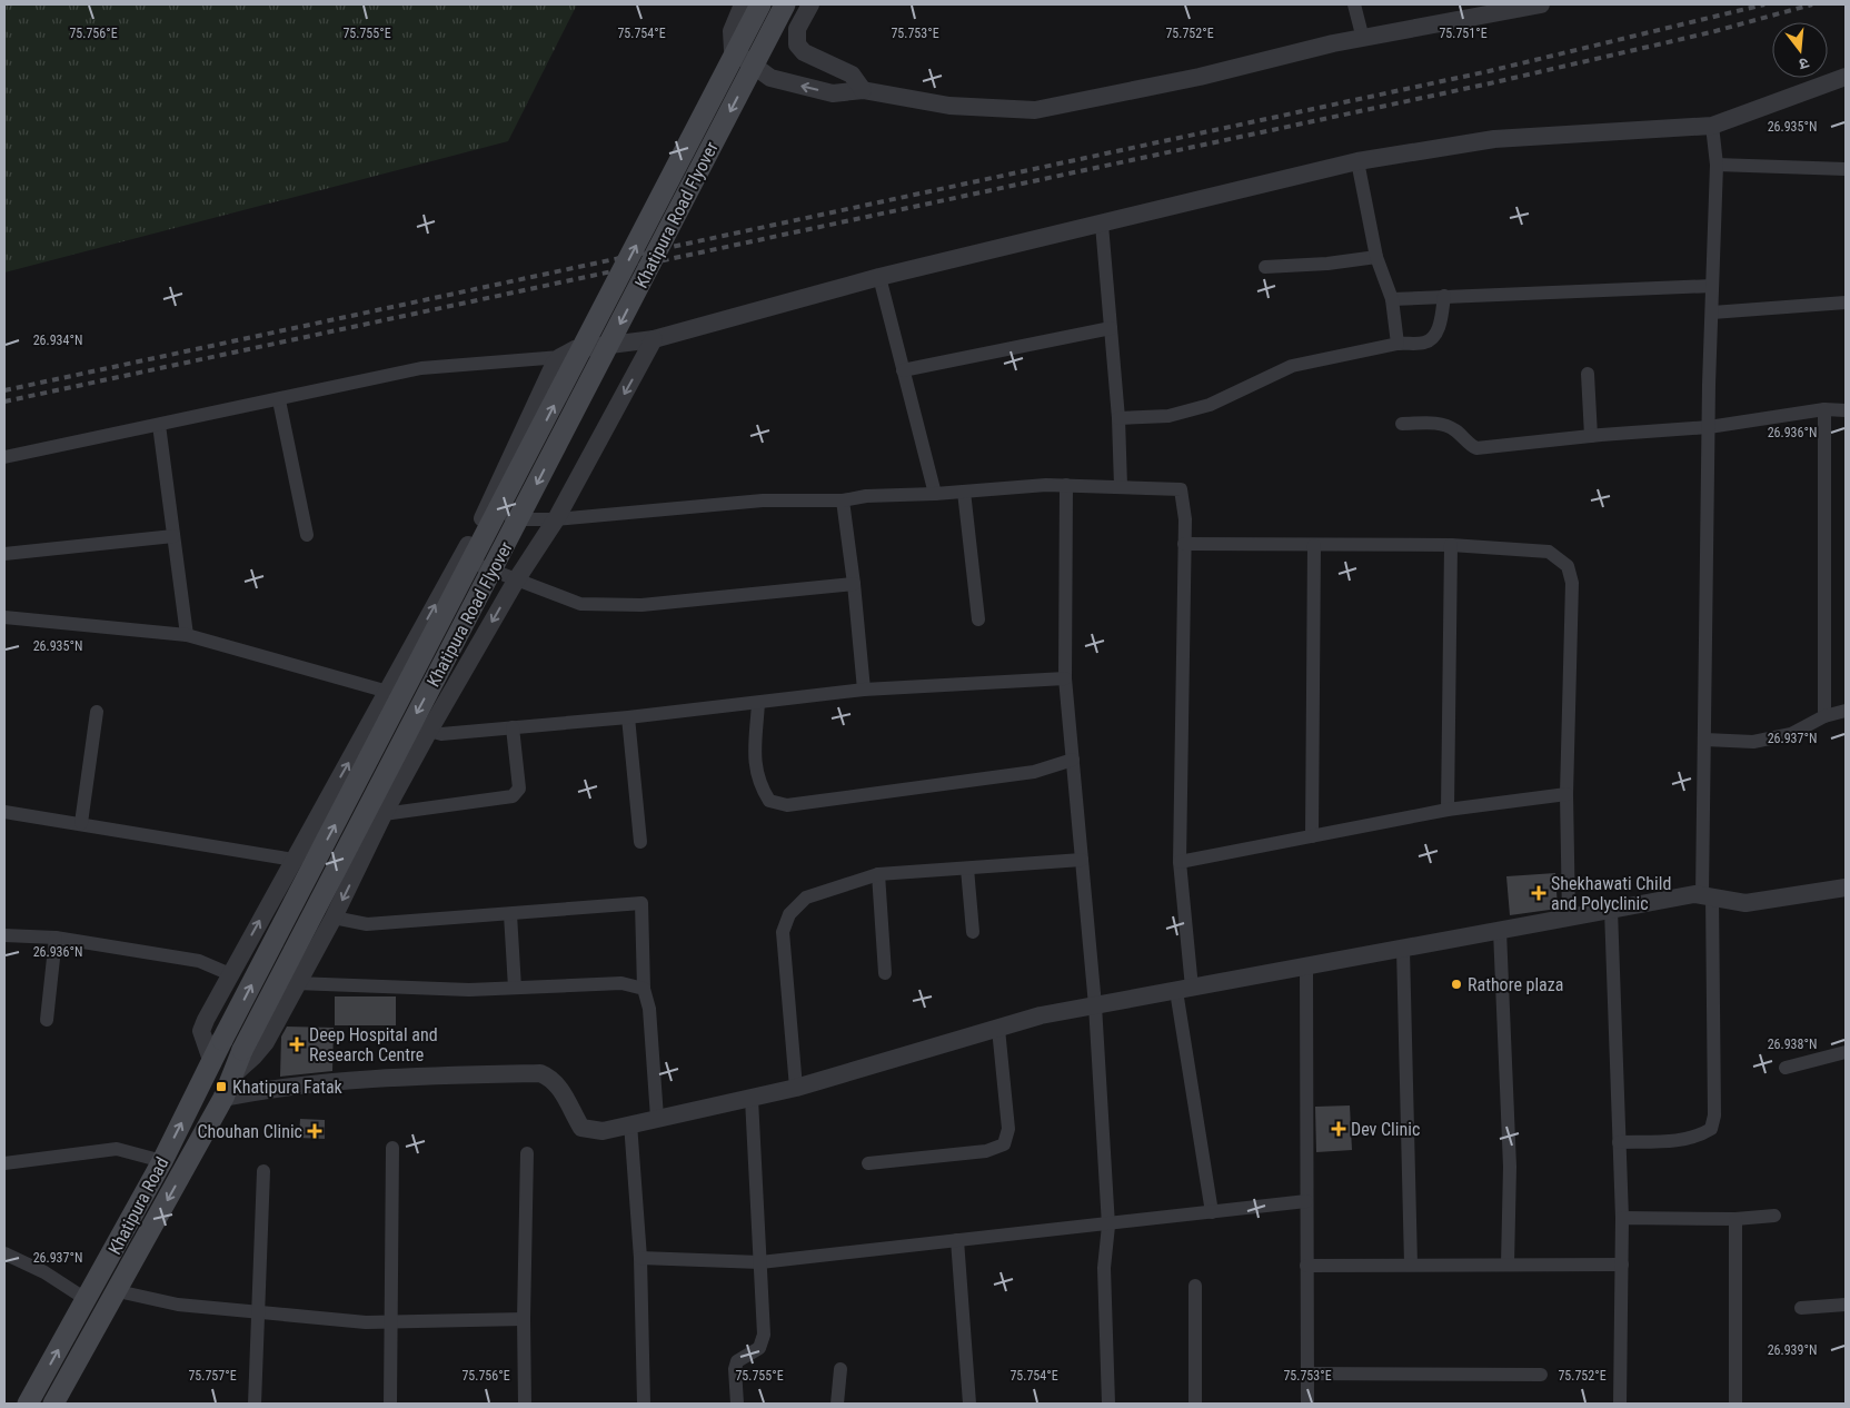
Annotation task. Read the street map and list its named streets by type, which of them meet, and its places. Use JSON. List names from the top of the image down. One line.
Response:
{"streets":{"main road":["Khatipura Road Flyover","Khatipura Road"]},"crossings":[["Khatipura Road Flyover","Khatipura Road"]],"places":{"health":["Shekhawati Child and Polyclinic","Deep Hospital and Research Centre","Dev Clinic","Chouhan Clinic"],"other":["Rathore plaza"],"transit":["Khatipura Fatak"]},"north":"bottom","coordinates":["75.756°E","75.755°E","75.754°E","75.753°E","75.752°E","75.751°E","26.935°N","26.934°N","26.936°N","26.937°N","26.938°N","26.939°N","75.757°E"]}
